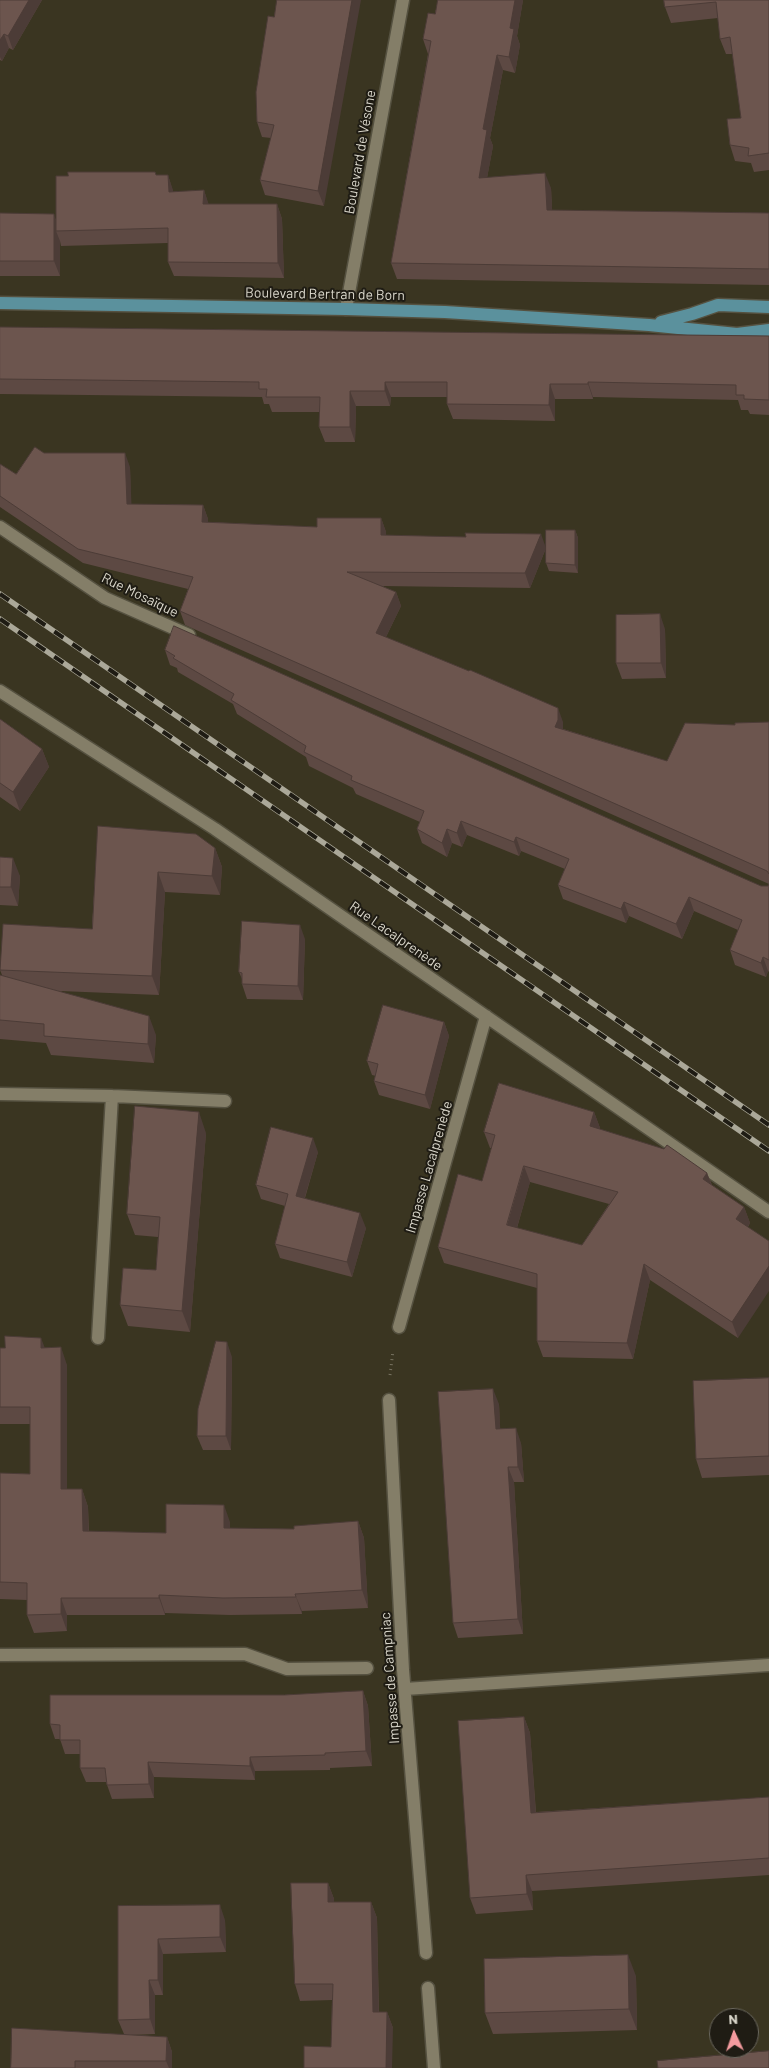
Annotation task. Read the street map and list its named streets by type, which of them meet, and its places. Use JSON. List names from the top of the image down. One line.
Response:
{"streets":{"main road":["Boulevard Bertran de Born"],"street":["Boulevard de Vésone","Rue Mosaïque","Rue Lacalprenède","Impasse Lacalprenède","Impasse de Campniac"]},"crossings":[["Boulevard de Vésone","Boulevard Bertran de Born"],["Rue Lacalprenède","Impasse Lacalprenède"]],"north":"top"}
